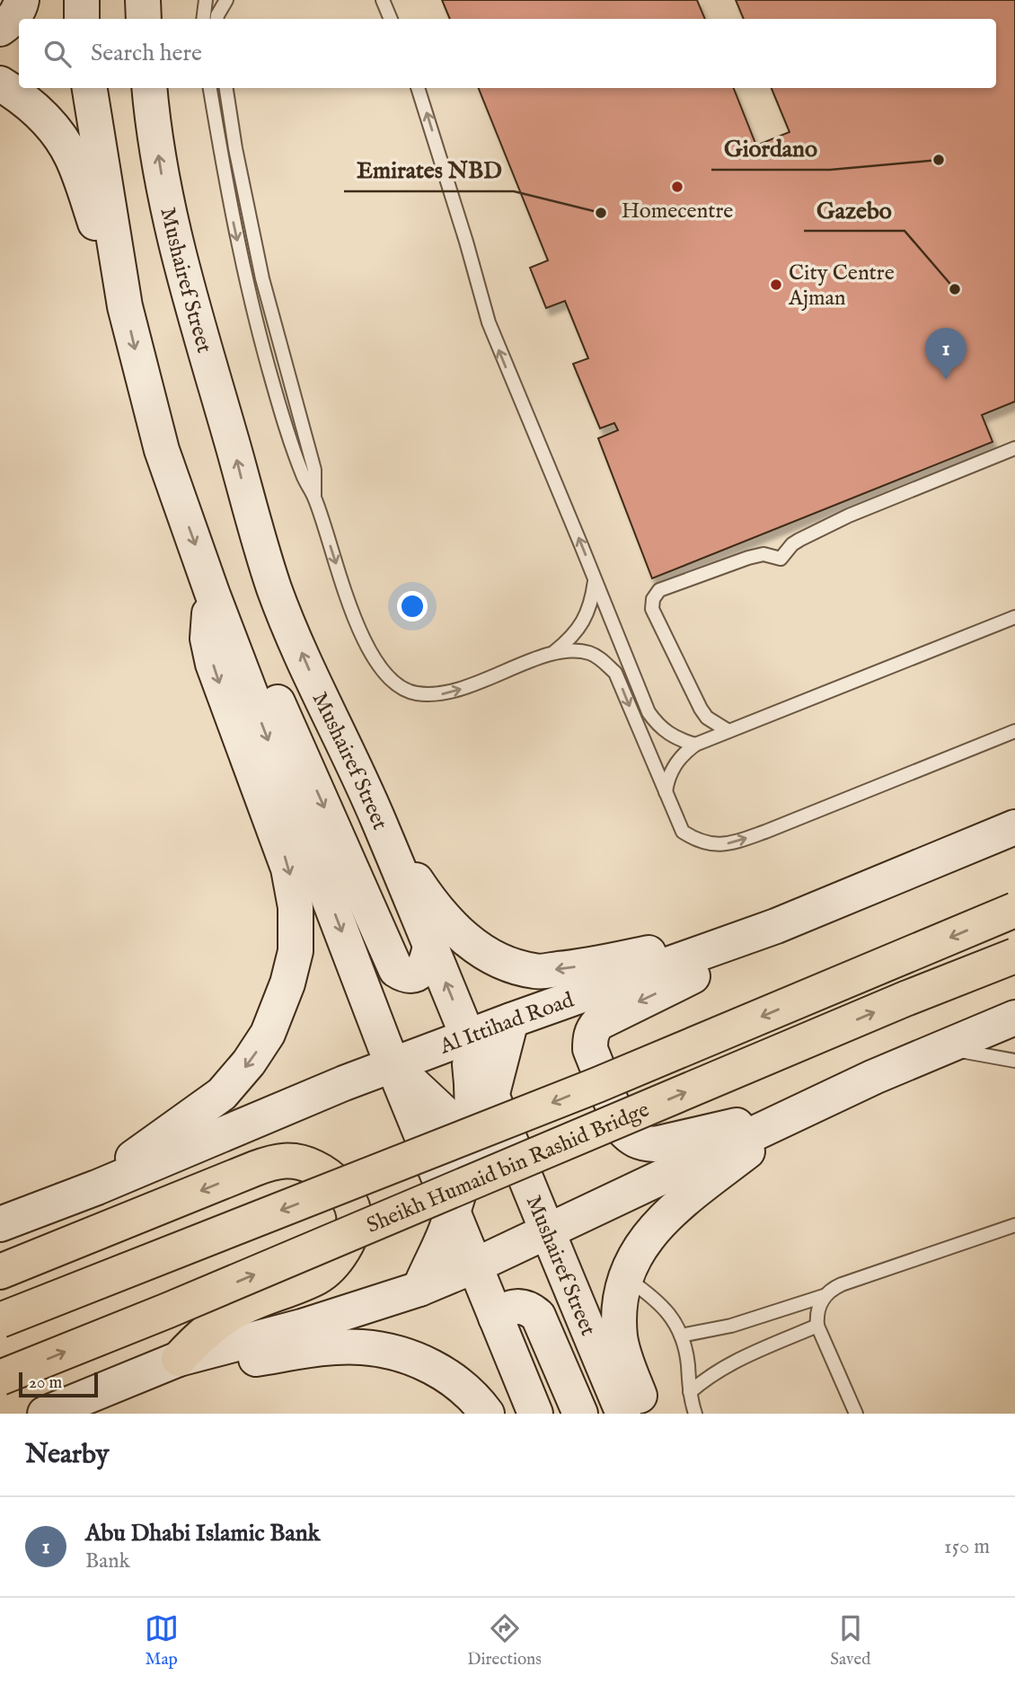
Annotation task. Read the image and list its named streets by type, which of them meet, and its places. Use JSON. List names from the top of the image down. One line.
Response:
{"streets":{"highway":["Sheikh Humaid bin Rashid Bridge"],"main road":["Mushairef Street","Al Ittihad Road"]},"crossings":[["Mushairef Street","Al Ittihad Road"]],"places":["Giordano","Homecentre","Emirates NBD","City Centre Ajman","Gazebo"],"scale_bar":"20 m","page":{"search":"Search here","pins":"1","scale":"20 m","heading":"Nearby","list":[{"mark":"1","name":"Abu Dhabi Islamic Bank","note":"Bank","value":"150 m"}],"nav":["Map","Directions","Saved"]}}
